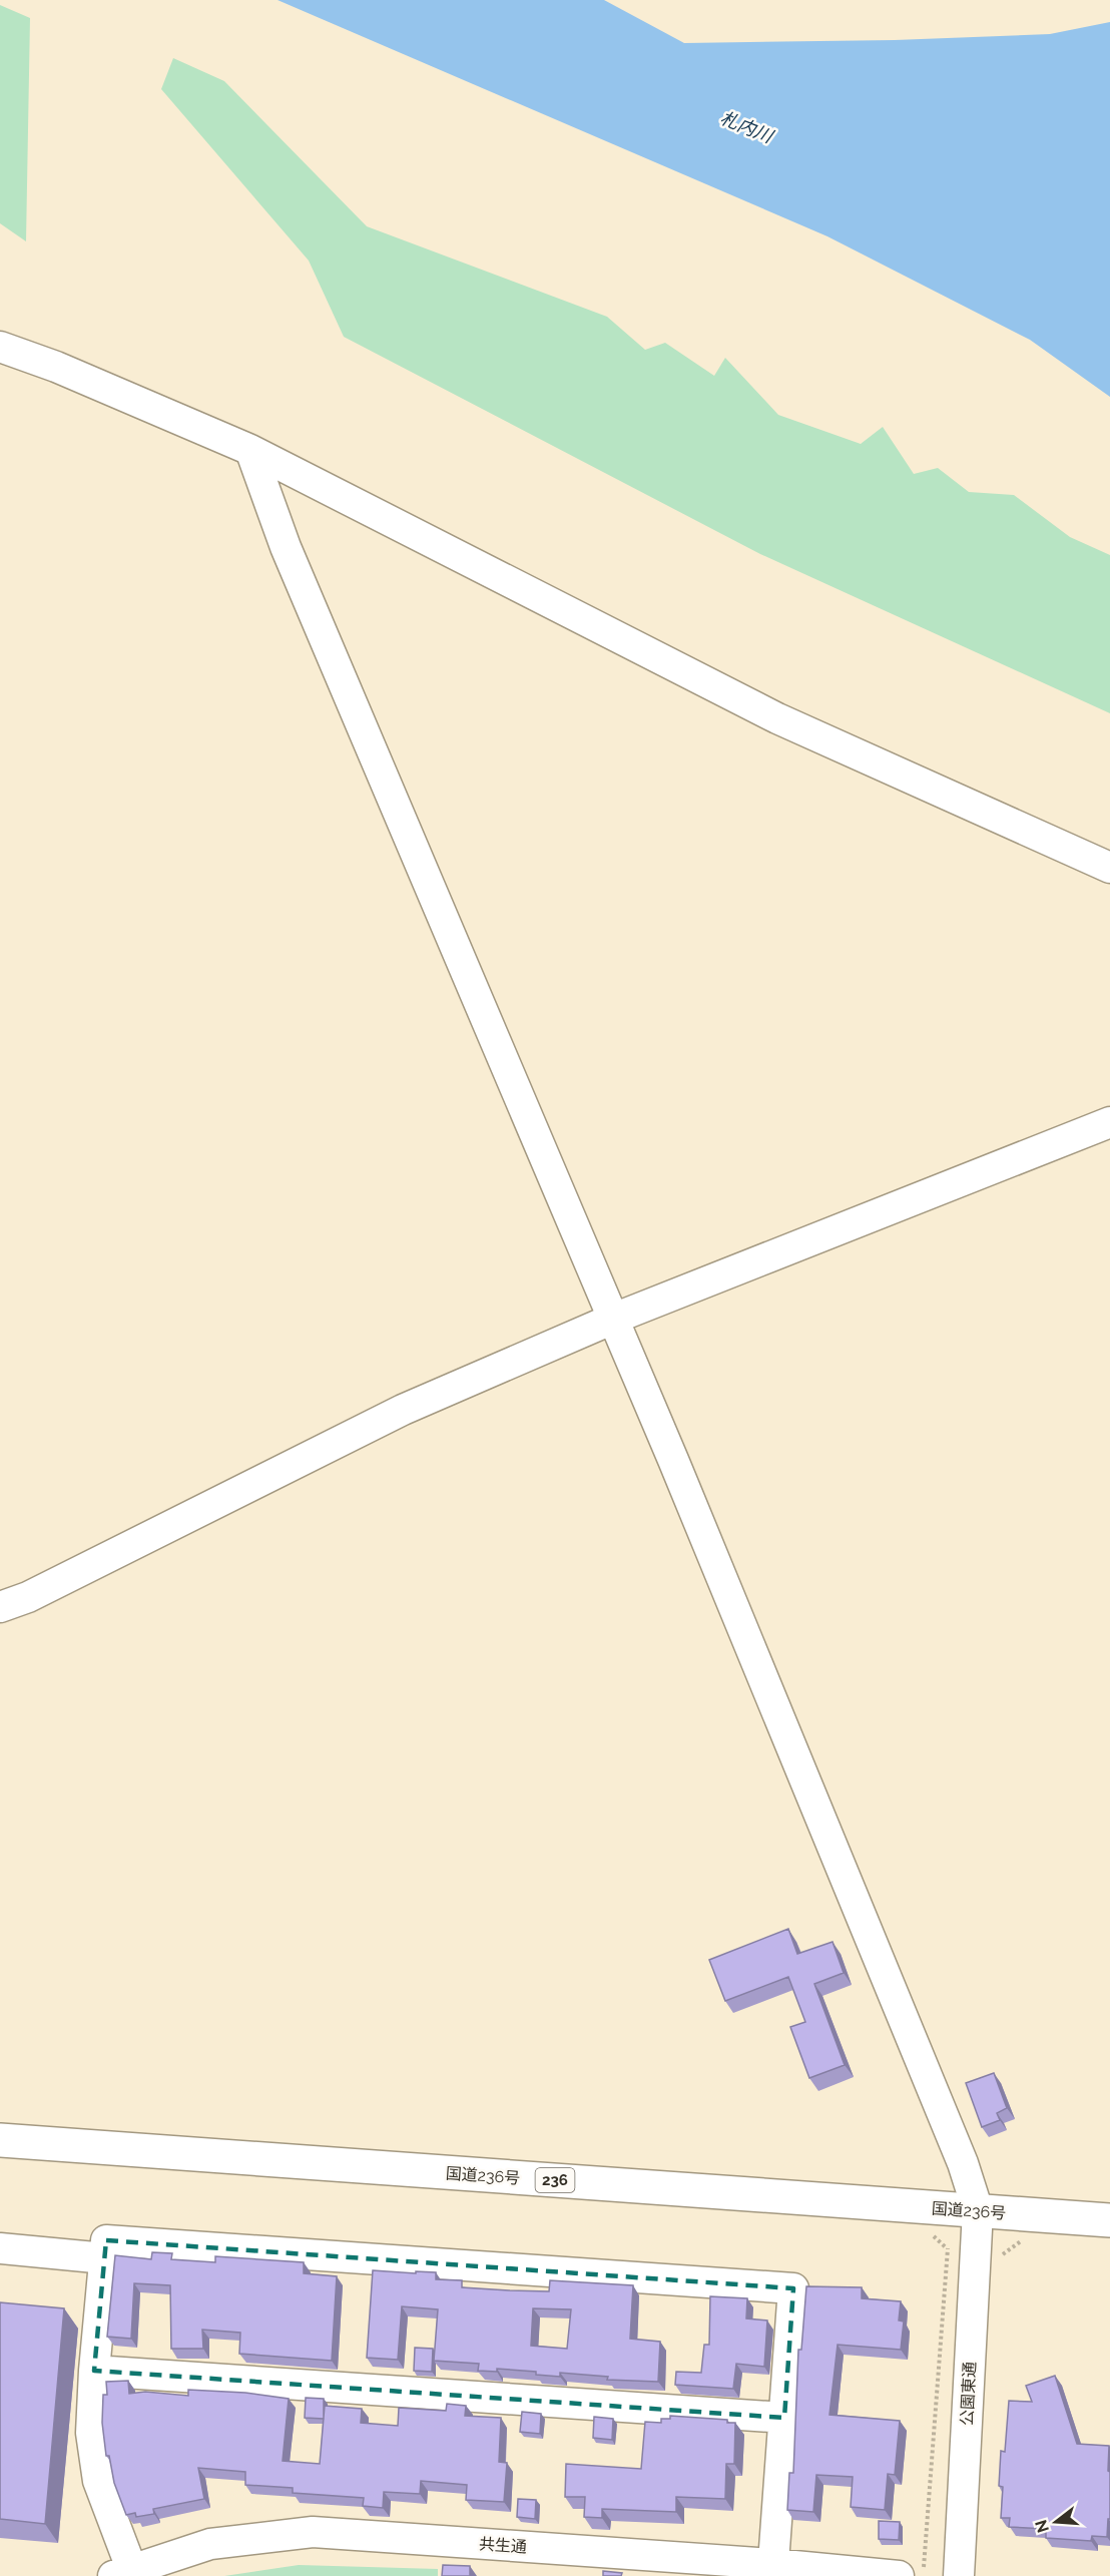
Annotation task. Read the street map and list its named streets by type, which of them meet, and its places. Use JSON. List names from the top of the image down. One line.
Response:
{"streets":{"highway":["国道236号","236"],"street":["公園東通","共生通"]},"crossings":[["国道236号","公園東通"]],"water":["札内川"],"north":"left"}
